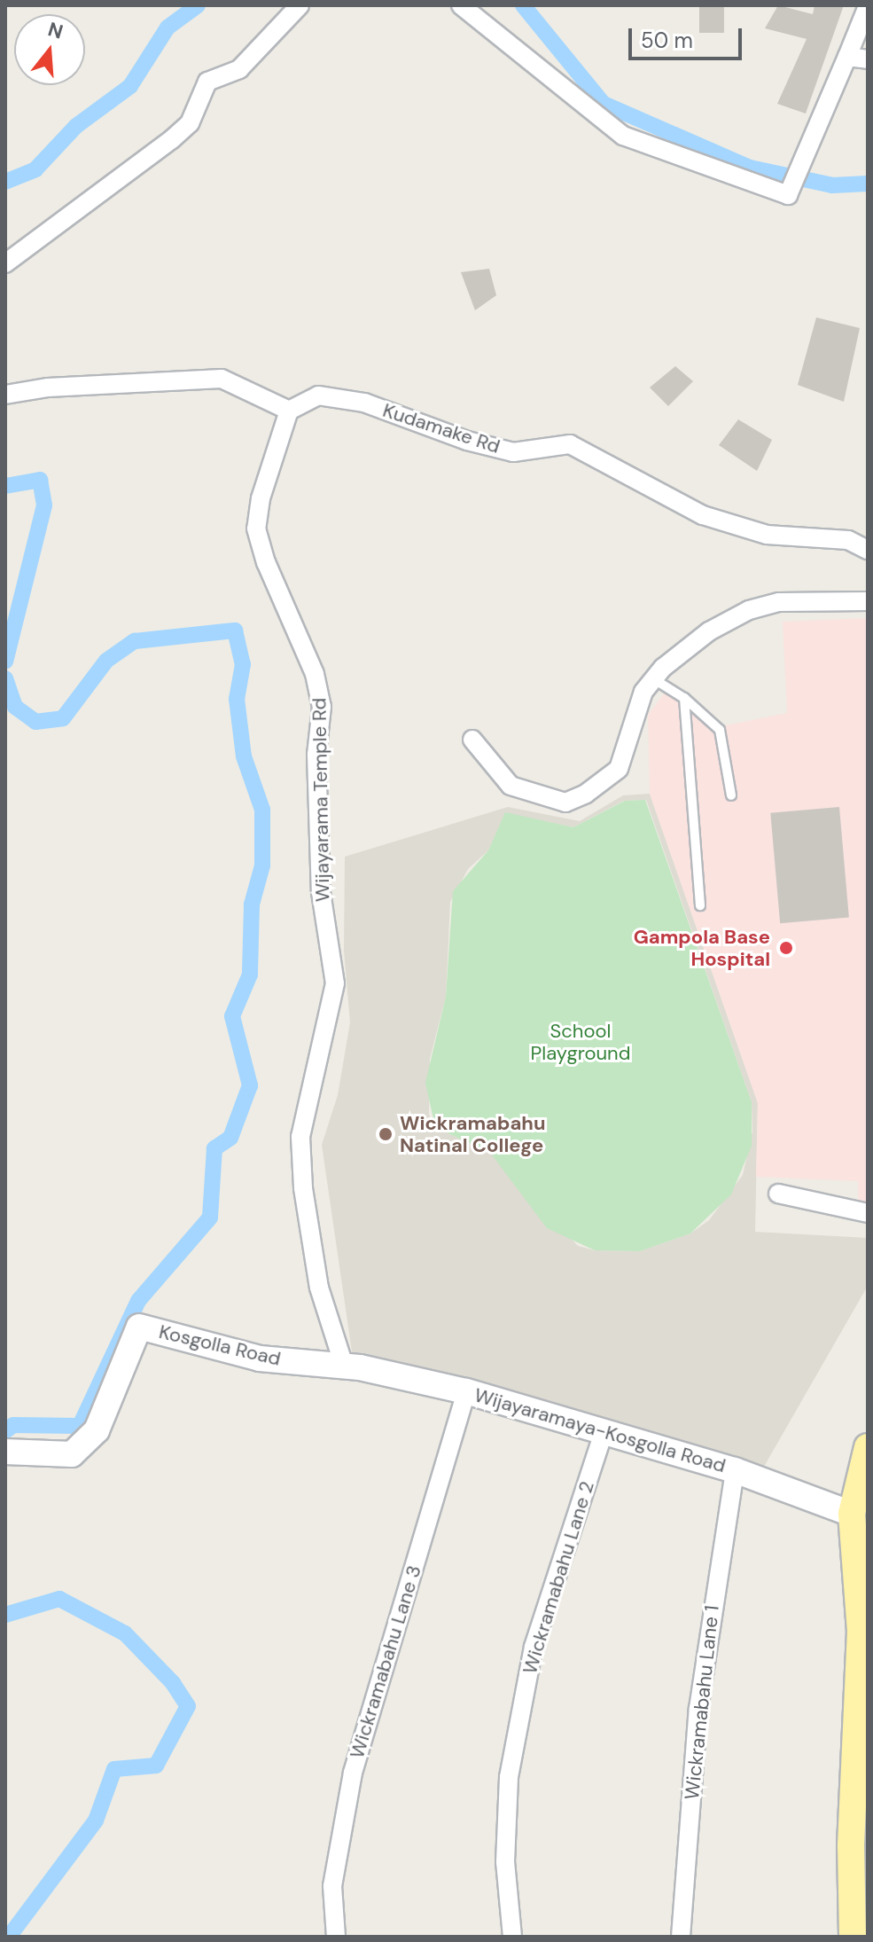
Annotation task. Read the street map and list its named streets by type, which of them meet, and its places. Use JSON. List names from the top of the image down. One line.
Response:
{"streets":{"street":["Kudamake Rd","Wijayarama Temple Rd","Kosgolla Road","Wijayaramaya-Kosgolla Road","Wickramabahu Lane 2","Wickramabahu Lane 3","Wickramabahu Lane 1"]},"crossings":[["Kudamake Rd","Wijayarama Temple Rd"],["Wijayarama Temple Rd","Kosgolla Road"],["Wijayarama Temple Rd","Wijayaramaya-Kosgolla Road"],["Kosgolla Road","Wijayaramaya-Kosgolla Road"],["Wijayaramaya-Kosgolla Road","Wickramabahu Lane 2"],["Wijayaramaya-Kosgolla Road","Wickramabahu Lane 3"],["Wijayaramaya-Kosgolla Road","Wickramabahu Lane 1"]],"parks":["School Playground"],"places":["Gampola Base Hospital","Wickramabahu Natinal College"],"scale_bar":"50 m","north":"top"}
